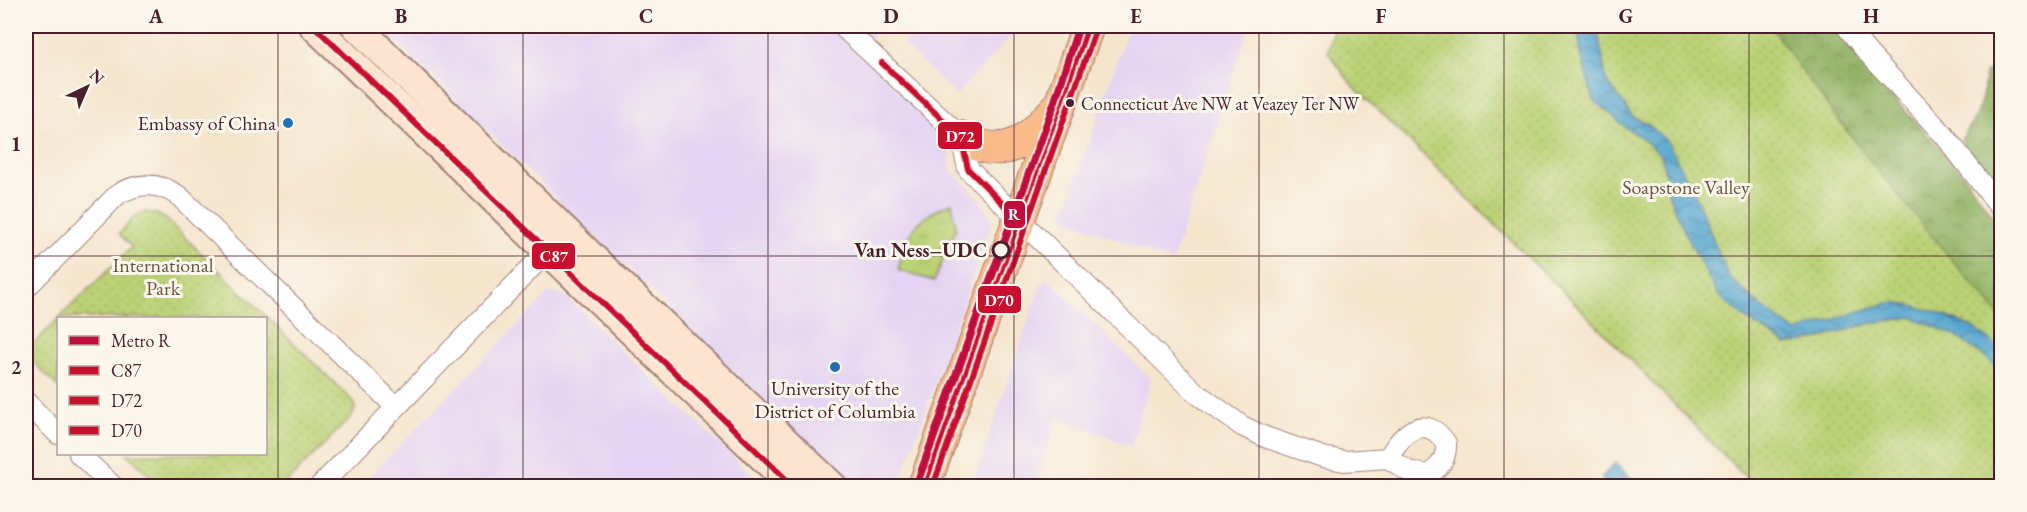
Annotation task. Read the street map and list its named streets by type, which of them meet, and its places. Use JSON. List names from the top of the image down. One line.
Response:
{"parks":["Soapstone Valley","International Park"],"places":["Connecticut Ave NW at Veazey Ter NW","Embassy of China","Van Ness–UDC","University of the District of Columbia"],"lines":["metro line R","transit line C87","transit line D72","transit line D70"],"legend":["Metro R","C87","D72","D70"],"north":"top right","grid":{"columns":["A","B","C","D","E","F","G","H"],"rows":["1","2"]}}
